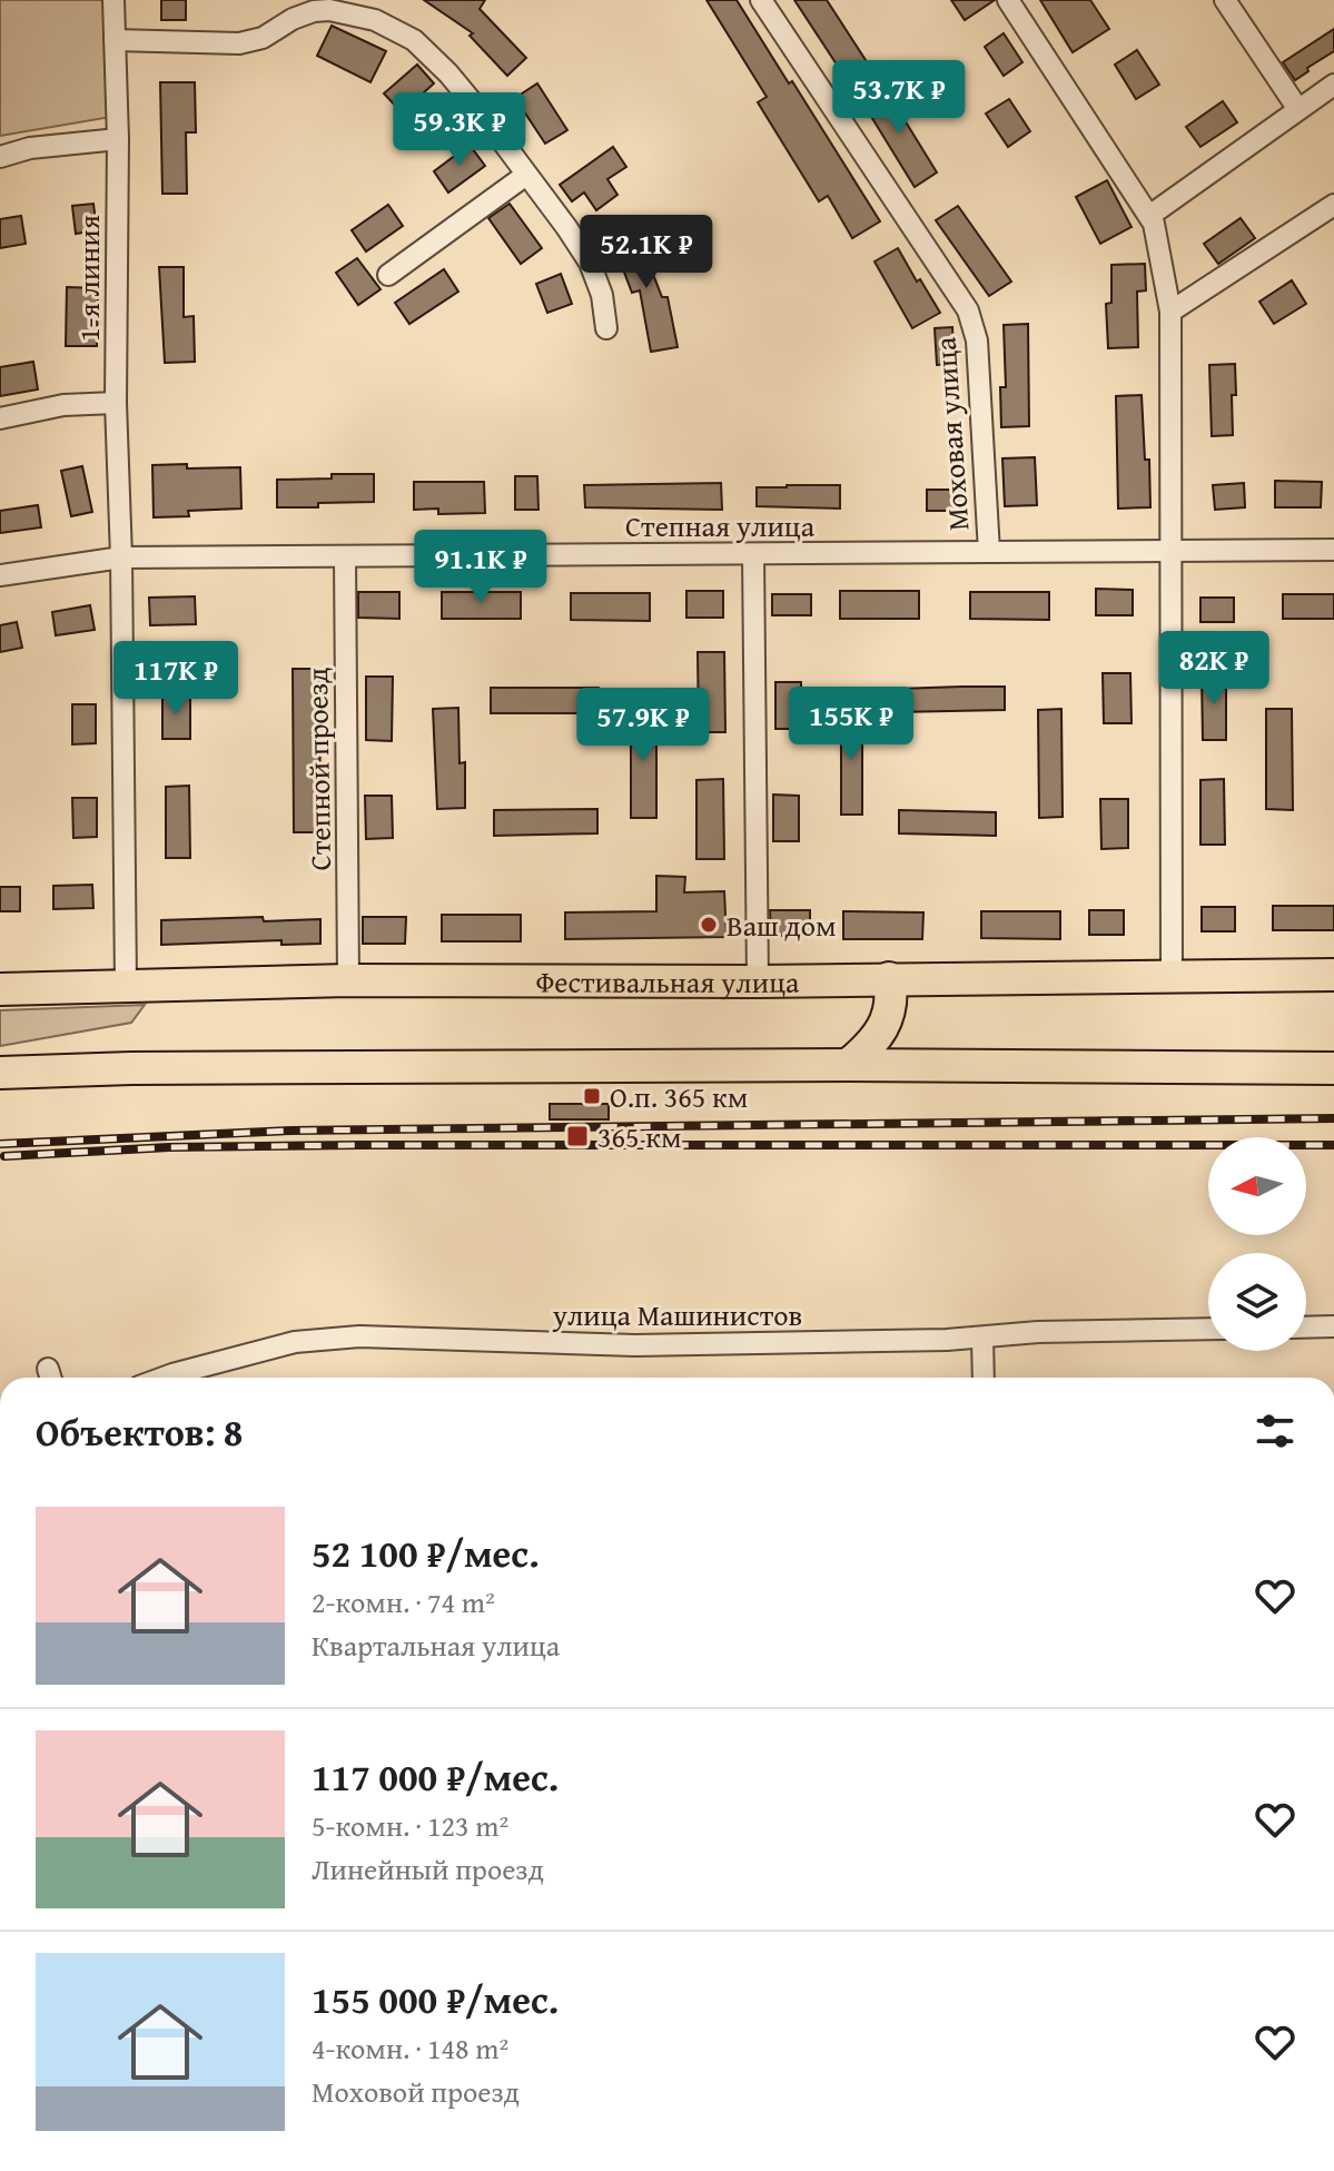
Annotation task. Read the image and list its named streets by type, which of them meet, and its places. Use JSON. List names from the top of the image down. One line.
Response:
{"streets":{"main road":["Фестивальная улица"],"street":["1-я линия","Моховая улица","Степная улица","Степной проезд","улица Машинистов"]},"crossings":[["1-я линия","Степная улица"],["1-я линия","Фестивальная улица"],["Моховая улица","Степная улица"],["Степная улица","Степной проезд"],["Степной проезд","Фестивальная улица"]],"places":{"other":["Ваш дом"],"transit":["О.п. 365 км","365 км"]},"north":"left","page":{"price":["53.7K ₽","59.3K ₽","52.1K ₽","91.1K ₽","82K ₽","117K ₽","155K ₽","57.9K ₽"],"heading":"Объектов: 8","list":[{"name":"52 100 ₽/мес.","note":"2-комн. · 74 m² · Квартальная улица"},{"name":"117 000 ₽/мес.","note":"5-комн. · 123 m² · Линейный проезд"},{"name":"155 000 ₽/мес.","note":"4-комн. · 148 m² · Моховой проезд"}]}}
